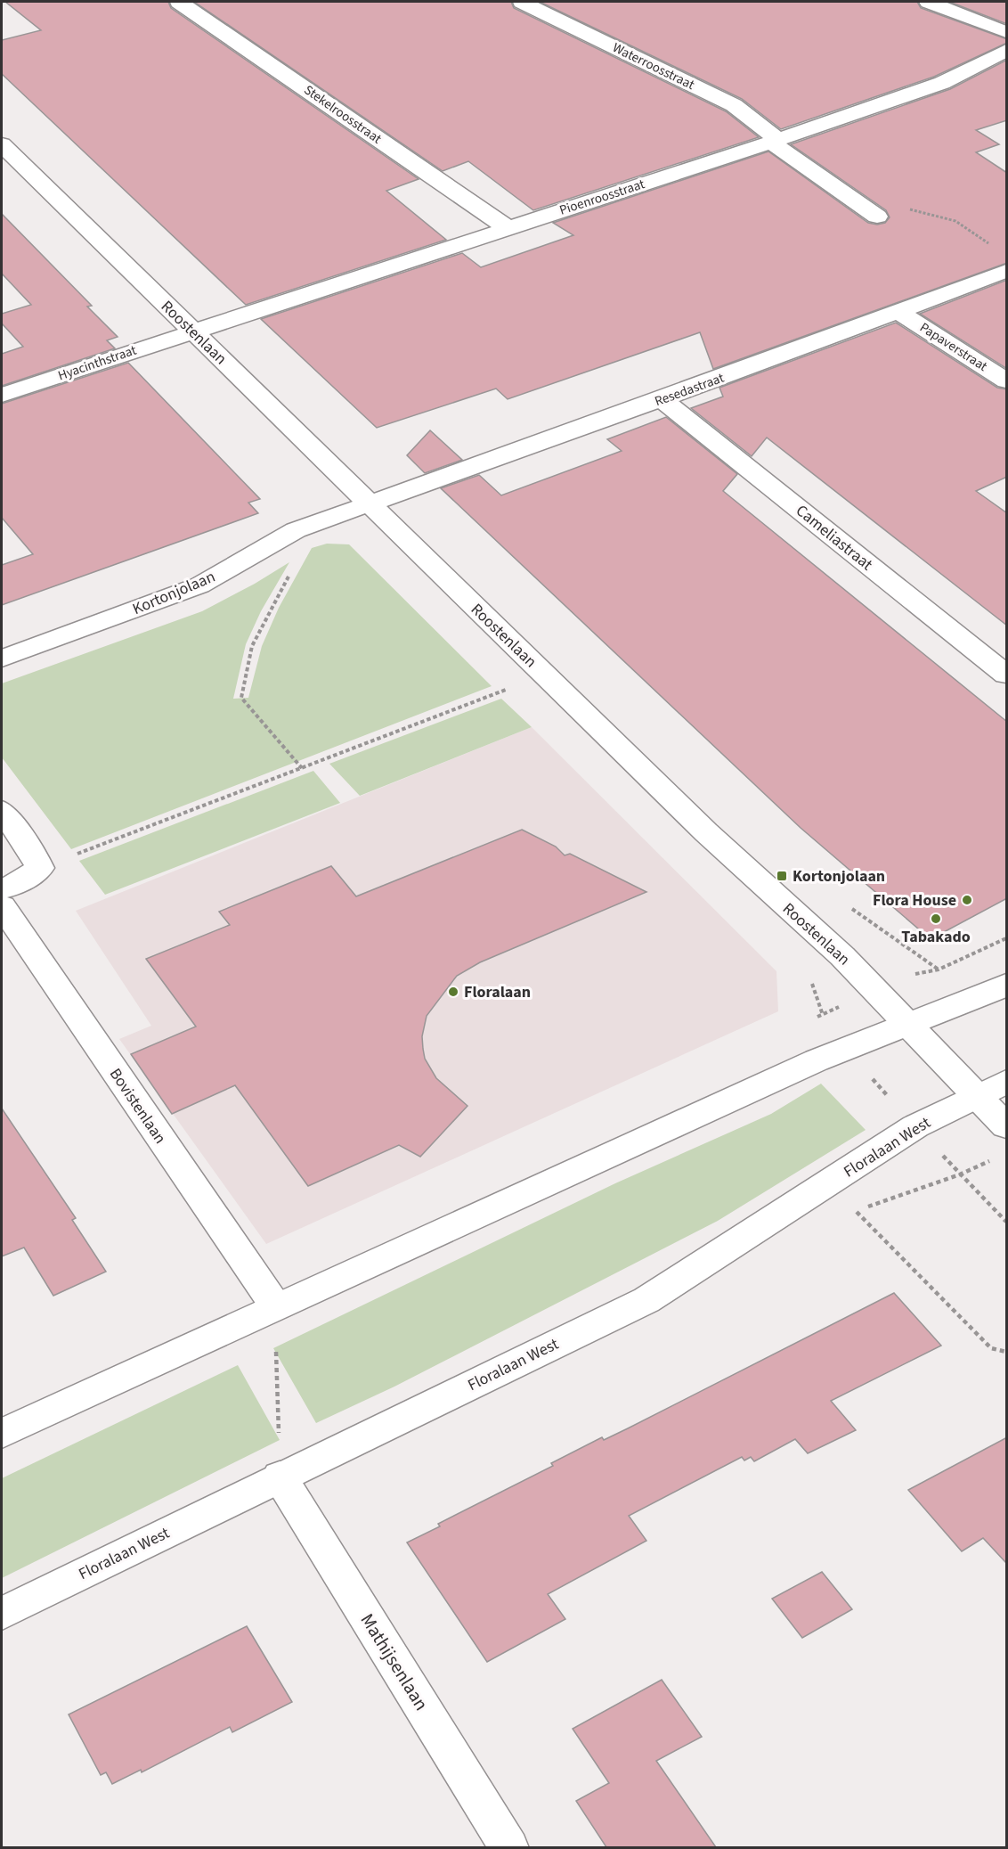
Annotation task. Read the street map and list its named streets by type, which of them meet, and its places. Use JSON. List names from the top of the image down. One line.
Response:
{"streets":{"street":["Waterroosstraat","Stekelroosstraat","Pioenroosstraat","Roostenlaan","Papaverstraat","Hyacinthstraat","Resedastraat","Cameliastraat","Kortonjolaan","Bovistenlaan","Floralaan West","Mathijsenlaan"]},"crossings":[["Waterroosstraat","Pioenroosstraat"],["Stekelroosstraat","Pioenroosstraat"],["Pioenroosstraat","Roostenlaan"],["Pioenroosstraat","Hyacinthstraat"],["Roostenlaan","Hyacinthstraat"],["Roostenlaan","Resedastraat"],["Roostenlaan","Kortonjolaan"],["Roostenlaan","Floralaan West"],["Papaverstraat","Resedastraat"],["Resedastraat","Cameliastraat"],["Resedastraat","Kortonjolaan"],["Floralaan West","Mathijsenlaan"]],"places":{"transit":["Kortonjolaan"],"other":["Flora House","Tabakado","Floralaan"]}}
